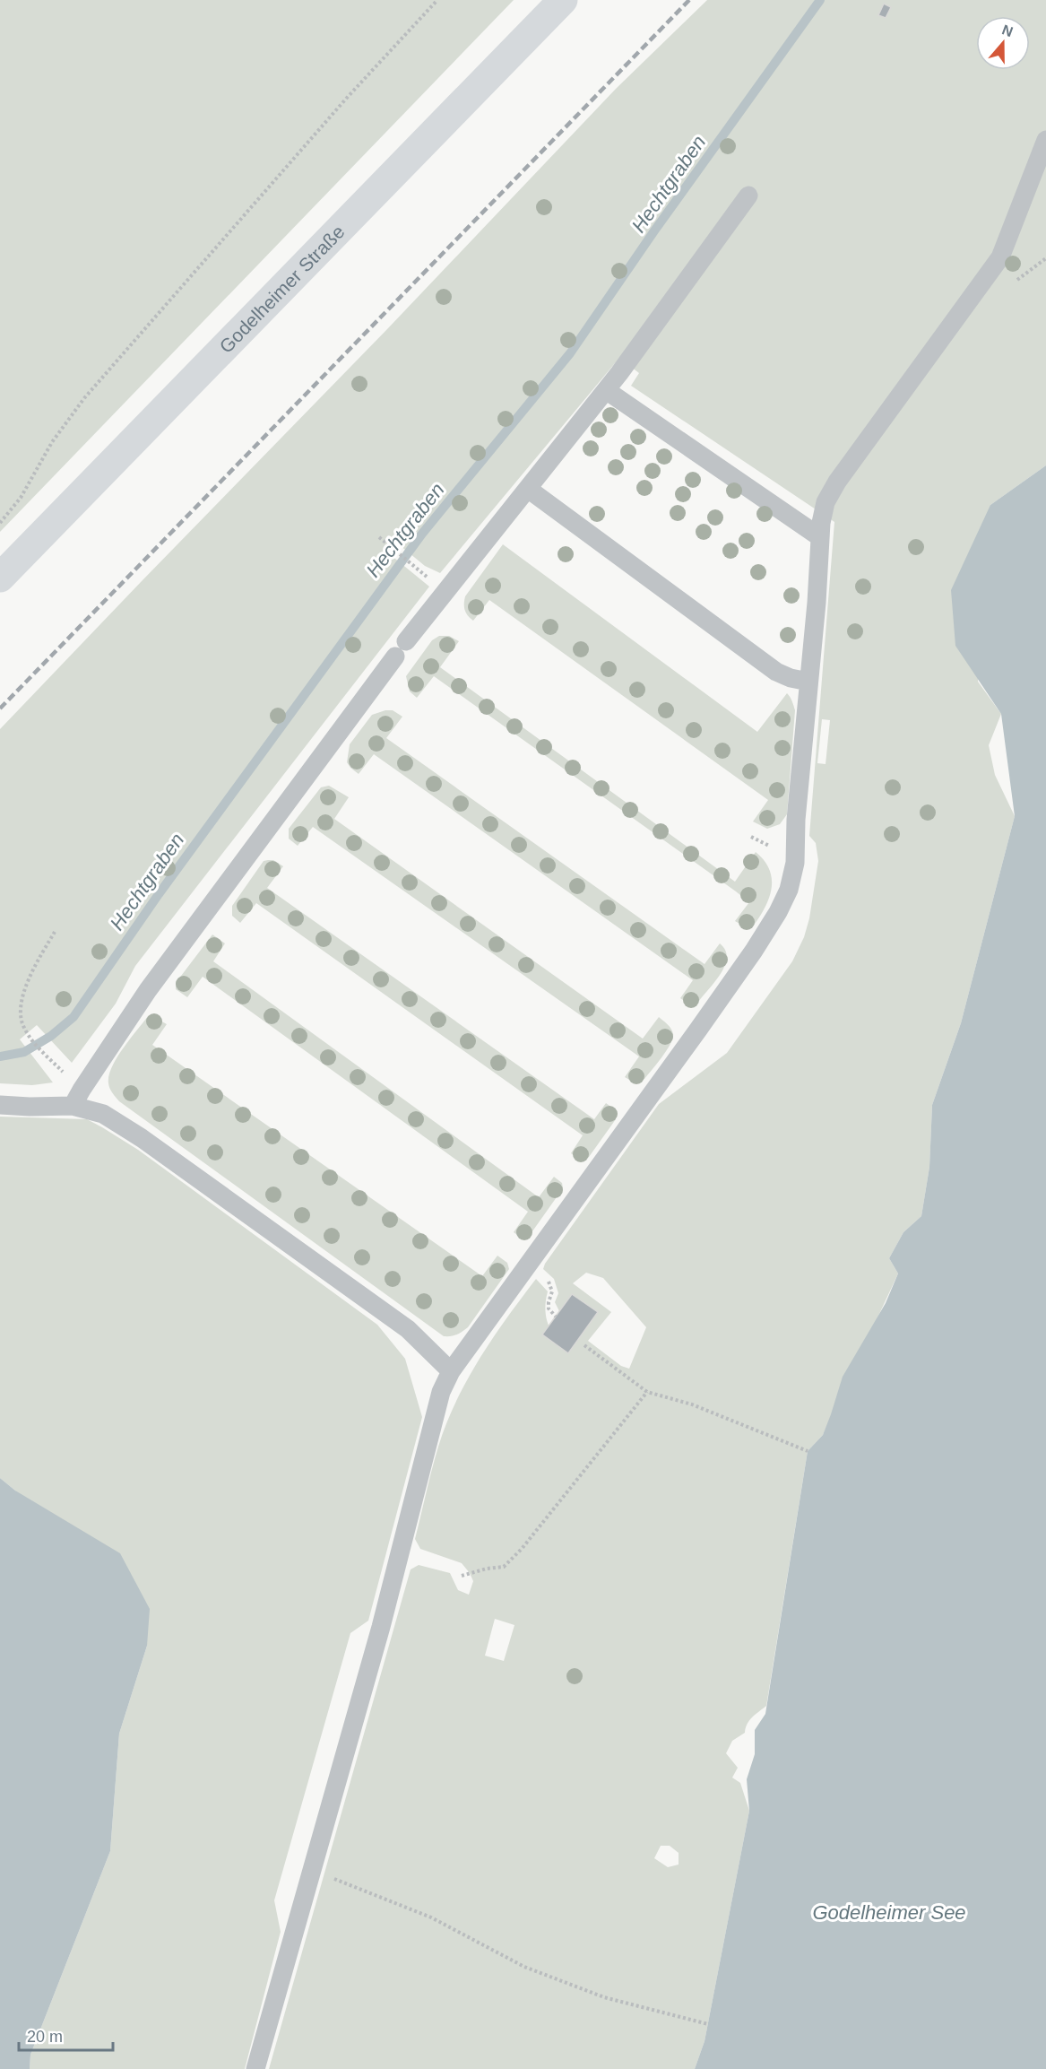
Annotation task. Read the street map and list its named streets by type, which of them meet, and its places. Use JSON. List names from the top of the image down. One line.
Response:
{"streets":{"main road":["Godelheimer Straße"]},"water":["Hechtgraben","Godelheimer See"],"scale_bar":"20 m","north":"top"}
